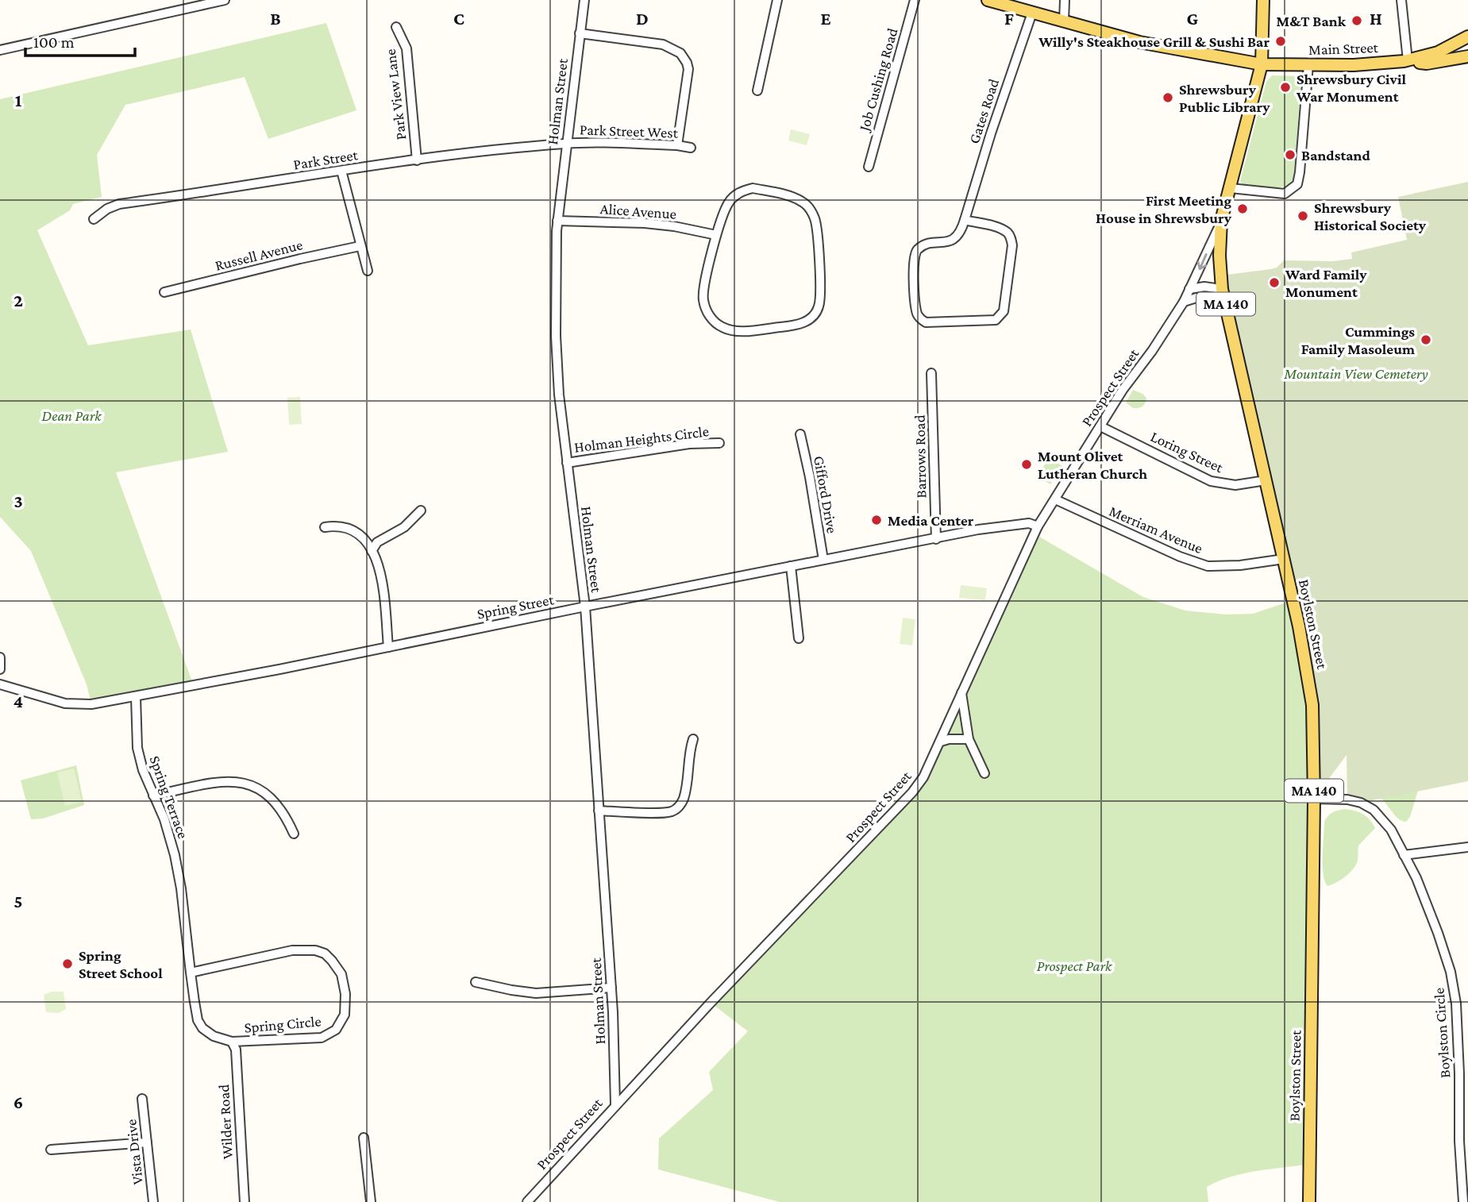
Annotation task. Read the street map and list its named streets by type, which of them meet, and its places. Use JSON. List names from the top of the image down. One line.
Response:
{"streets":{"main road":["Main Street","MA 140","Boylston Street"],"street":["Job Cushing Road","Park View Lane","Holman Street","Gates Road","Park Street West","Park Street","Alice Avenue","Russell Avenue","Prospect Street","Holman Heights Circle","Loring Street","Barrows Road","Gifford Drive","Merriam Avenue","Spring Street","Spring Terrace","Spring Circle","Boylston Circle","Wilder Road","Vista Drive"]},"crossings":[["Main Street","Gates Road"],["Main Street","MA 140"],["Main Street","Boylston Street"],["Park View Lane","Park Street"],["Holman Street","Park Street West"],["Holman Street","Park Street"],["Holman Street","Alice Avenue"],["Holman Street","Prospect Street"],["Holman Street","Holman Heights Circle"],["Holman Street","Spring Street"],["Park Street West","Park Street"],["MA 140","Boylston Street"],["Prospect Street","Loring Street"],["Prospect Street","Merriam Avenue"],["Prospect Street","Spring Street"],["Prospect Street","Boylston Street"],["Loring Street","Boylston Street"],["Barrows Road","Spring Street"],["Gifford Drive","Spring Street"],["Merriam Avenue","Boylston Street"],["Spring Street","Spring Terrace"],["Boylston Street","Boylston Circle"],["Spring Terrace","Spring Circle"],["Spring Circle","Wilder Road"]],"parks":["Mountain View Cemetery","Dean Park","Prospect Park"],"places":["M&T Bank","Willy's Steakhouse Grill & Sushi Bar","Shrewsbury Civil War Monument","Shrewsbury Public Library","Bandstand","First Meeting House in Shrewsbury","Shrewsbury Historical Society","Ward Family Monument","Cummings Family Masoleum","Mount Olivet Lutheran Church","Media Center","Spring Street School"],"scale_bar":"100 m","grid":{"columns":["B","C","D","E","F","G","H"],"rows":["1","2","3","4","5","6"]}}
